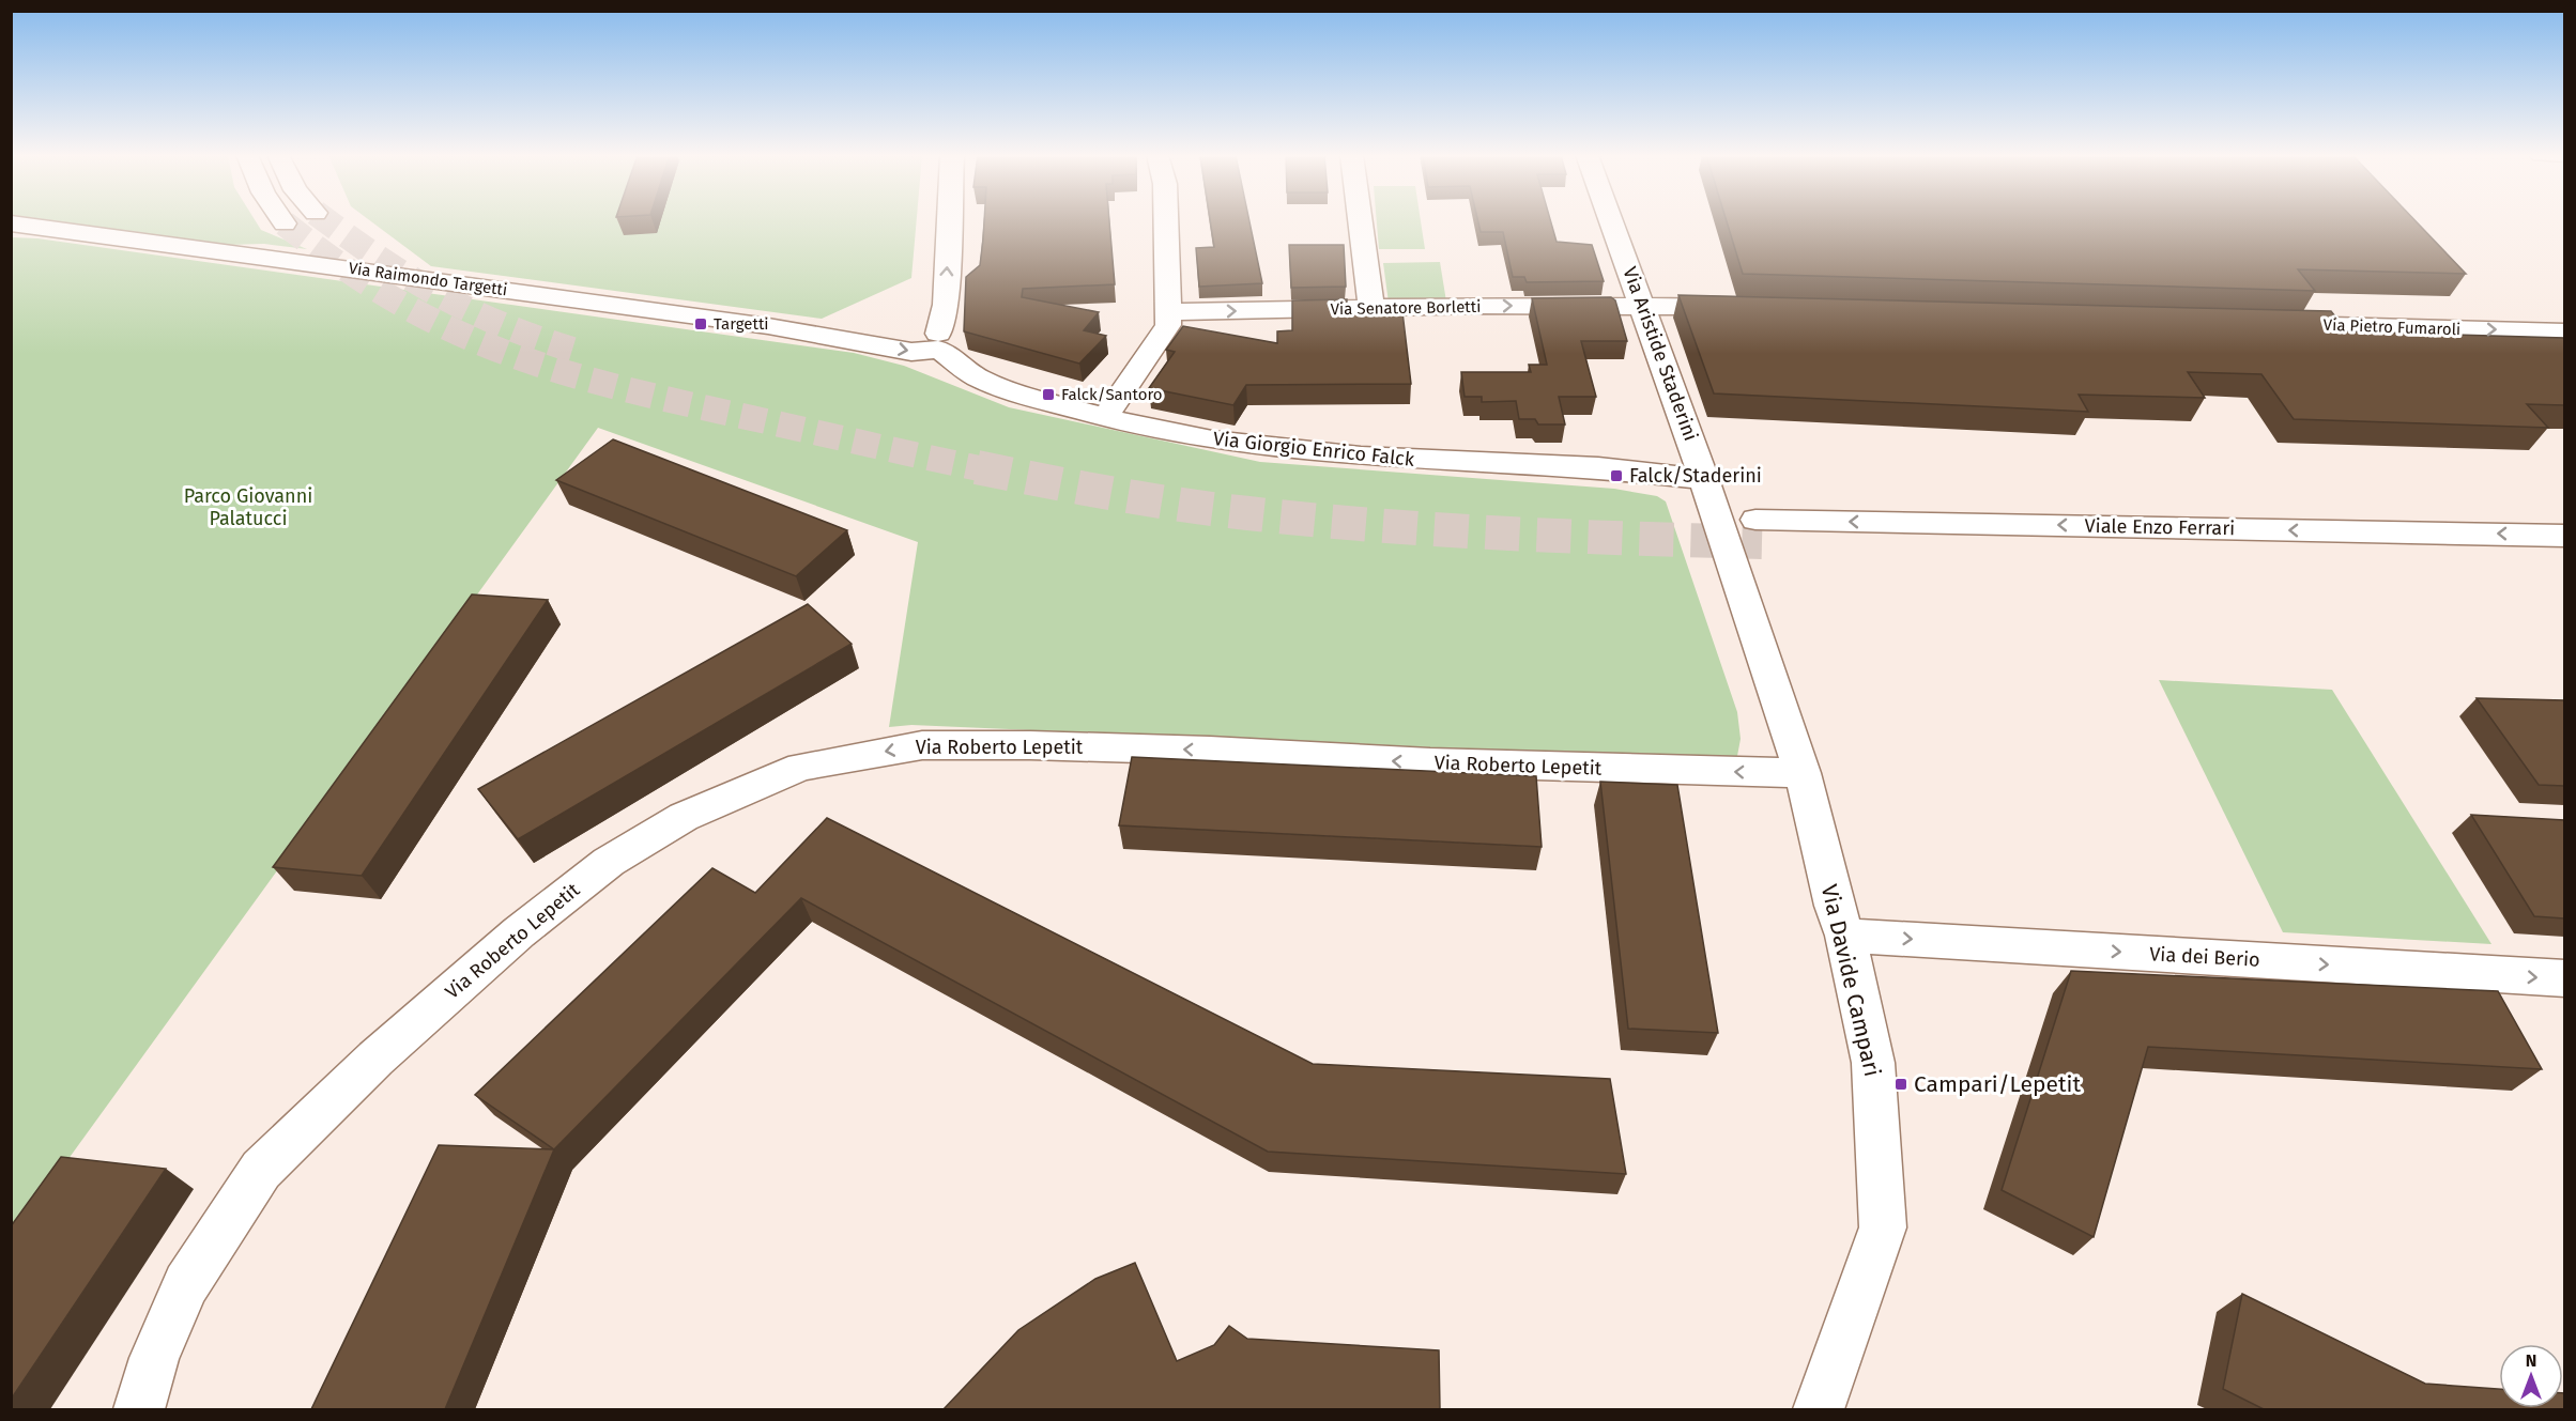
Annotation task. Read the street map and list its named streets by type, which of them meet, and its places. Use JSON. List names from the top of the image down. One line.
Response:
{"streets":{"street":["Via Raimondo Targetti","Via Senatore Borletti","Via Pietro Fumaroli","Via Aristide Staderini","Via Giorgio Enrico Falck","Viale Enzo Ferrari","Via Roberto Lepetit","Via dei Berio","Via Davide Campari"]},"crossings":[["Via Raimondo Targetti","Via Giorgio Enrico Falck"],["Via Senatore Borletti","Via Aristide Staderini"],["Via Aristide Staderini","Via Giorgio Enrico Falck"],["Via Aristide Staderini","Via Roberto Lepetit"],["Via Aristide Staderini","Via Davide Campari"],["Via Roberto Lepetit","Via Davide Campari"],["Via dei Berio","Via Davide Campari"]],"one_way":["Via Senatore Borletti","Via Pietro Fumaroli","Via Roberto Lepetit","Via dei Berio"],"parks":["Parco Giovanni Palatucci"],"places":{"transit":["Targetti","Falck/Santoro","Falck/Staderini","Campari/Lepetit"]},"north":"top"}
